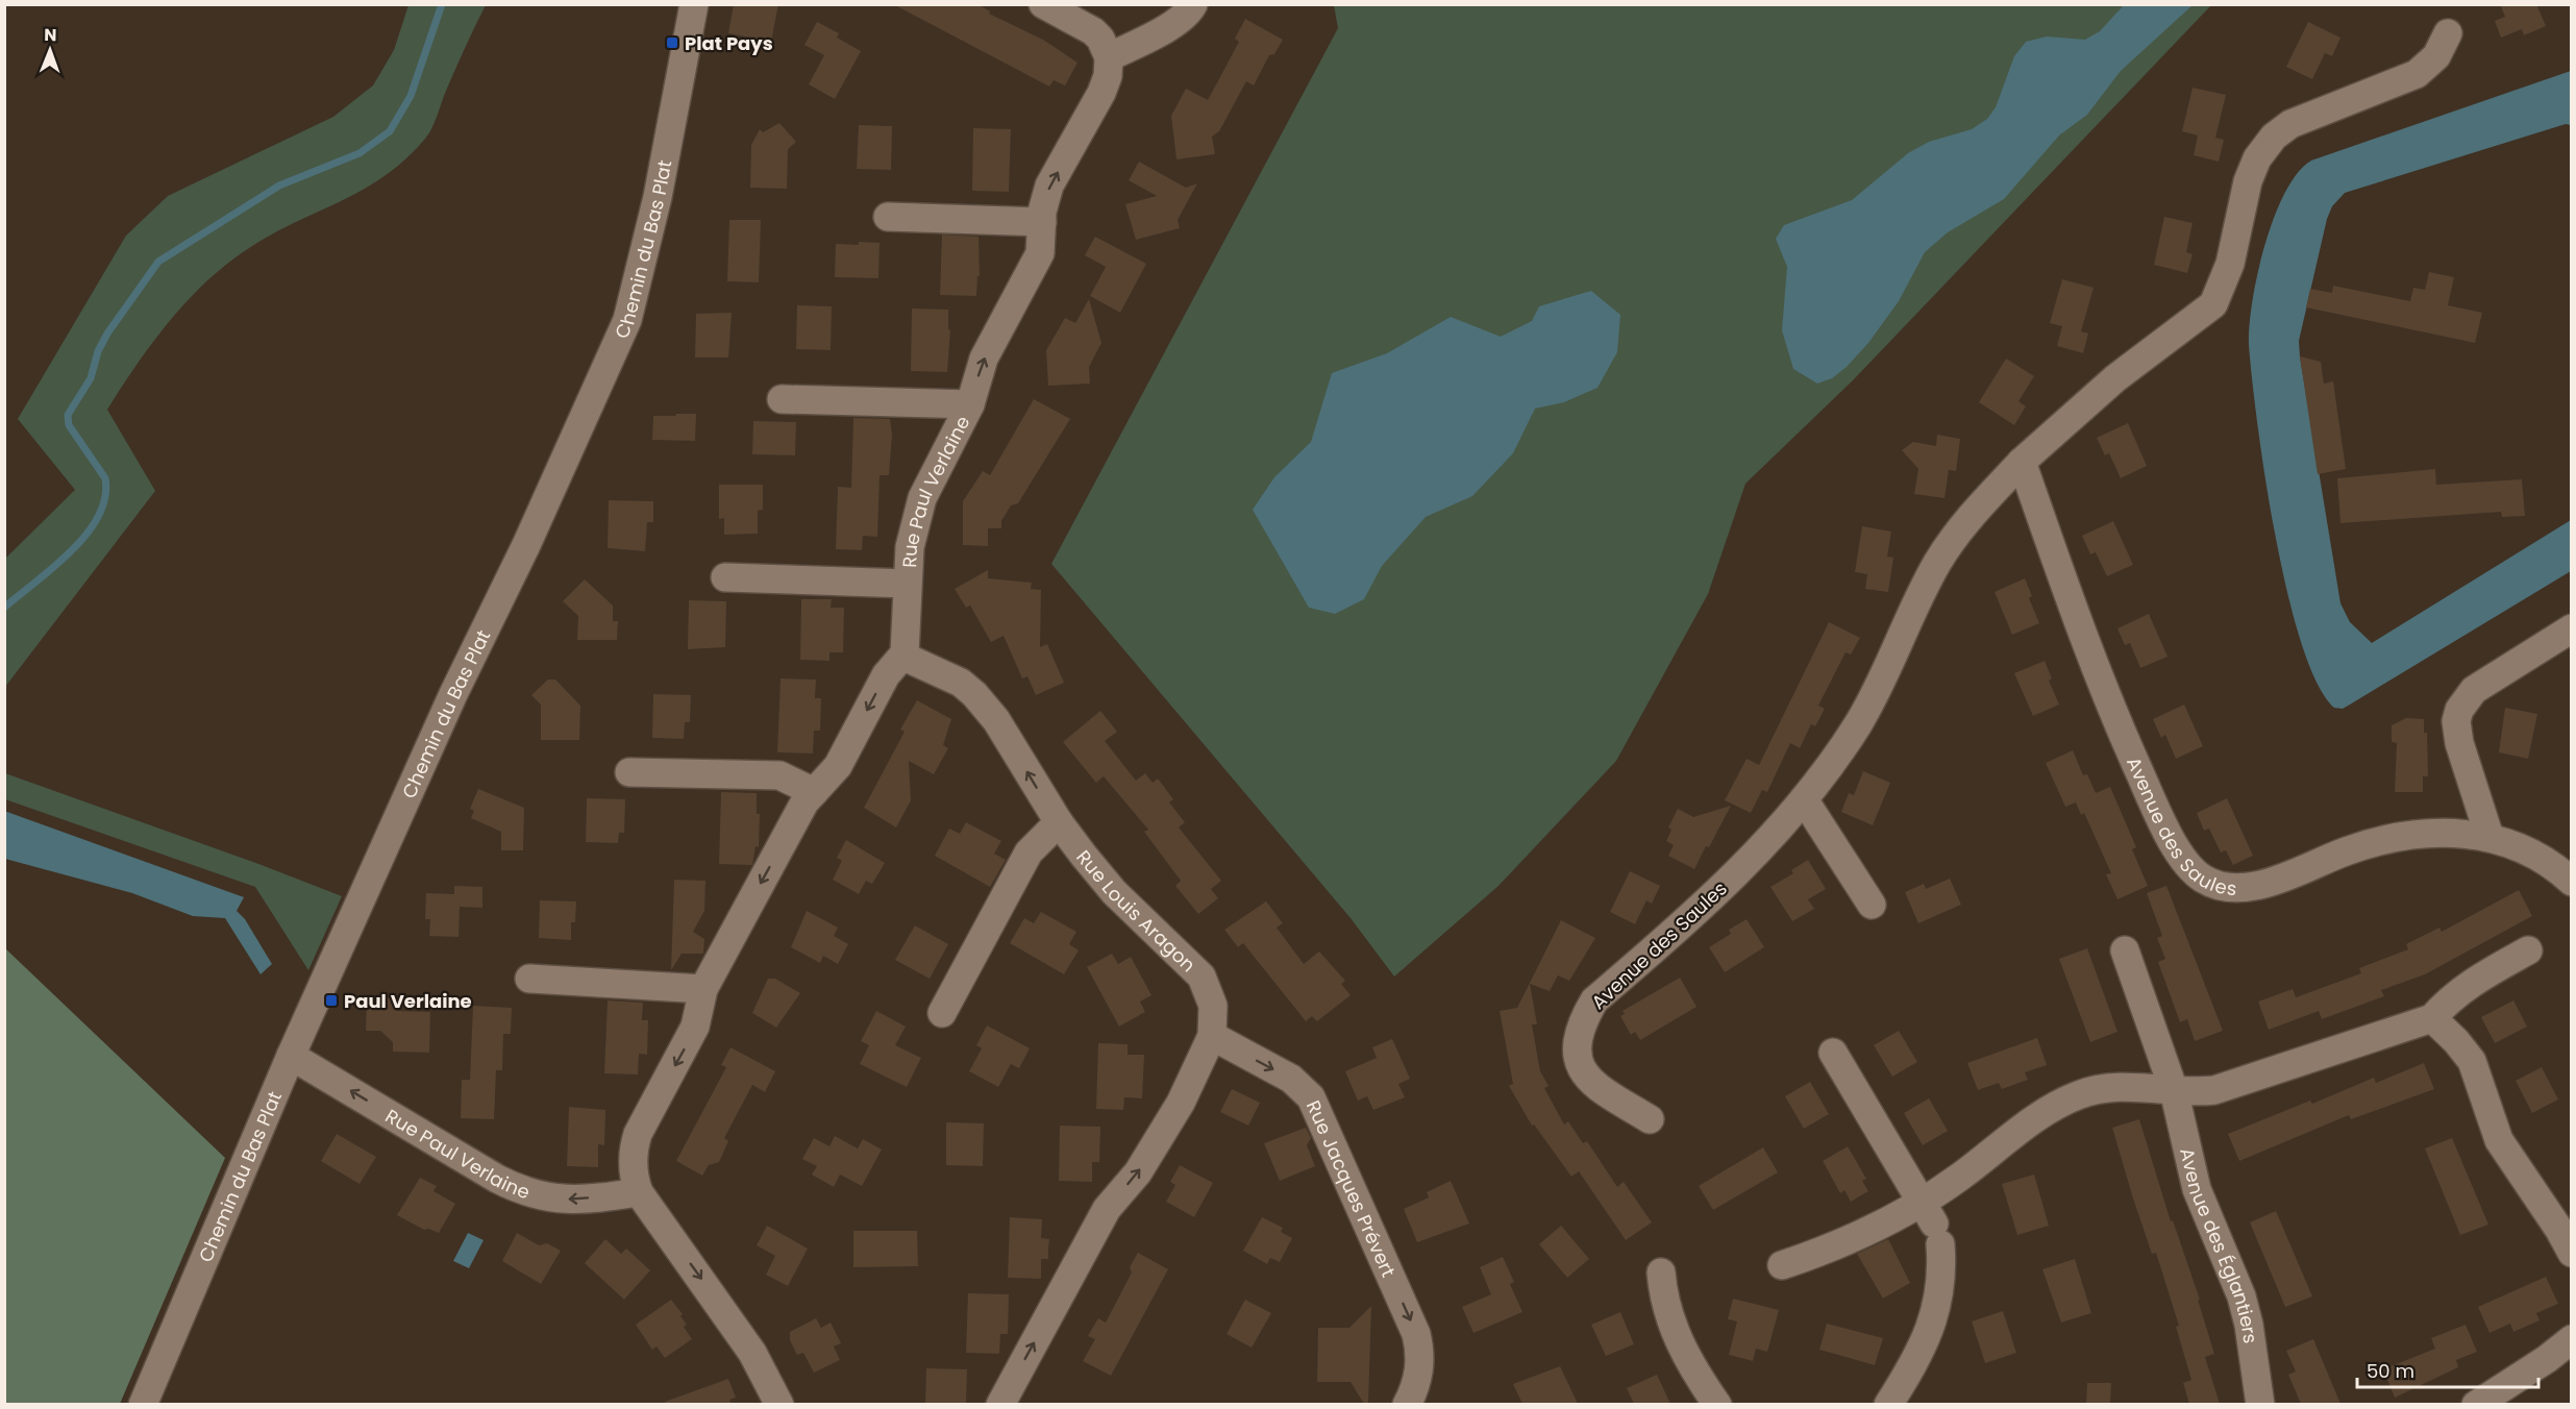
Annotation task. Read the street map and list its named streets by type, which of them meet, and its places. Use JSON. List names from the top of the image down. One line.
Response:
{"streets":{"street":["Chemin du Bas Plat","Rue Paul Verlaine","Avenue des Saules","Rue Louis Aragon","Rue Jacques Prévert","Avenue des Églantiers"]},"crossings":[["Chemin du Bas Plat","Rue Paul Verlaine"],["Rue Paul Verlaine","Rue Louis Aragon"],["Rue Louis Aragon","Rue Jacques Prévert"]],"one_way":["Rue Louis Aragon","Rue Jacques Prévert"],"places":{"transit":["Plat Pays","Paul Verlaine"]},"scale_bar":"50 m","north":"top"}
